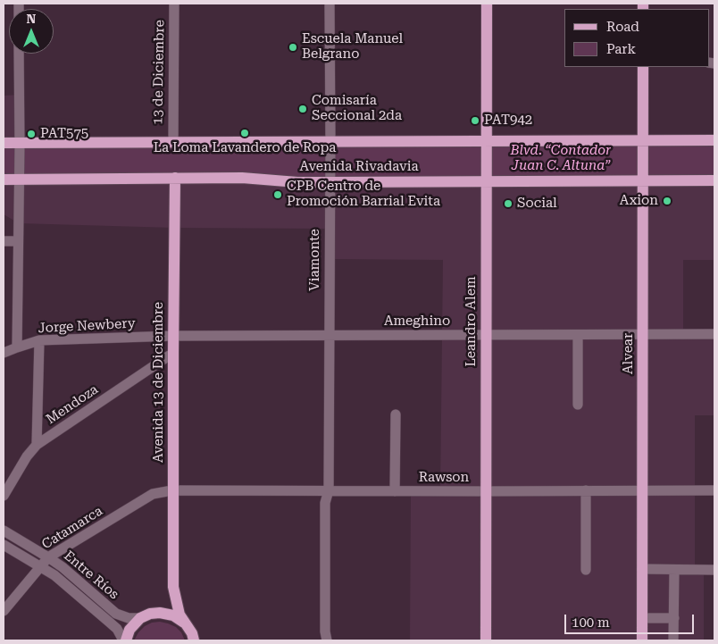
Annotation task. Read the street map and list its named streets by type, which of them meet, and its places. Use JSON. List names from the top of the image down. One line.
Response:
{"streets":{"main road":["Avenida Rivadavia","Leandro Alem","Alvear","Avenida 13 de Diciembre"],"street":["13 de Diciembre","Viamonte","Ameghino","Jorge Newbery","Mendoza","Rawson","Catamarca","Entre Ríos"]},"crossings":[["13 de Diciembre","Avenida Rivadavia"],["Avenida Rivadavia","Viamonte"],["Avenida Rivadavia","Leandro Alem"],["Avenida Rivadavia","Alvear"],["Avenida Rivadavia","Avenida 13 de Diciembre"],["Viamonte","Ameghino"],["Viamonte","Rawson"],["Ameghino","Leandro Alem"],["Ameghino","Jorge Newbery"],["Ameghino","Alvear"],["Ameghino","Avenida 13 de Diciembre"],["Leandro Alem","Rawson"],["Jorge Newbery","Avenida 13 de Diciembre"],["Alvear","Rawson"],["Avenida 13 de Diciembre","Mendoza"],["Avenida 13 de Diciembre","Rawson"],["Avenida 13 de Diciembre","Catamarca"],["Rawson","Catamarca"],["Catamarca","Entre Ríos"]],"parks":["Blvd. “Contador Juan C. Altuna”"],"places":["Escuela Manuel Belgrano","Comisaría Seccional 2da","PAT942","La Loma Lavandero de Ropa","PAT575","CPB Centro de Promoción Barrial Evita","Axion","Social"],"legend":["Road","Park"],"scale_bar":"100 m","north":"top"}
